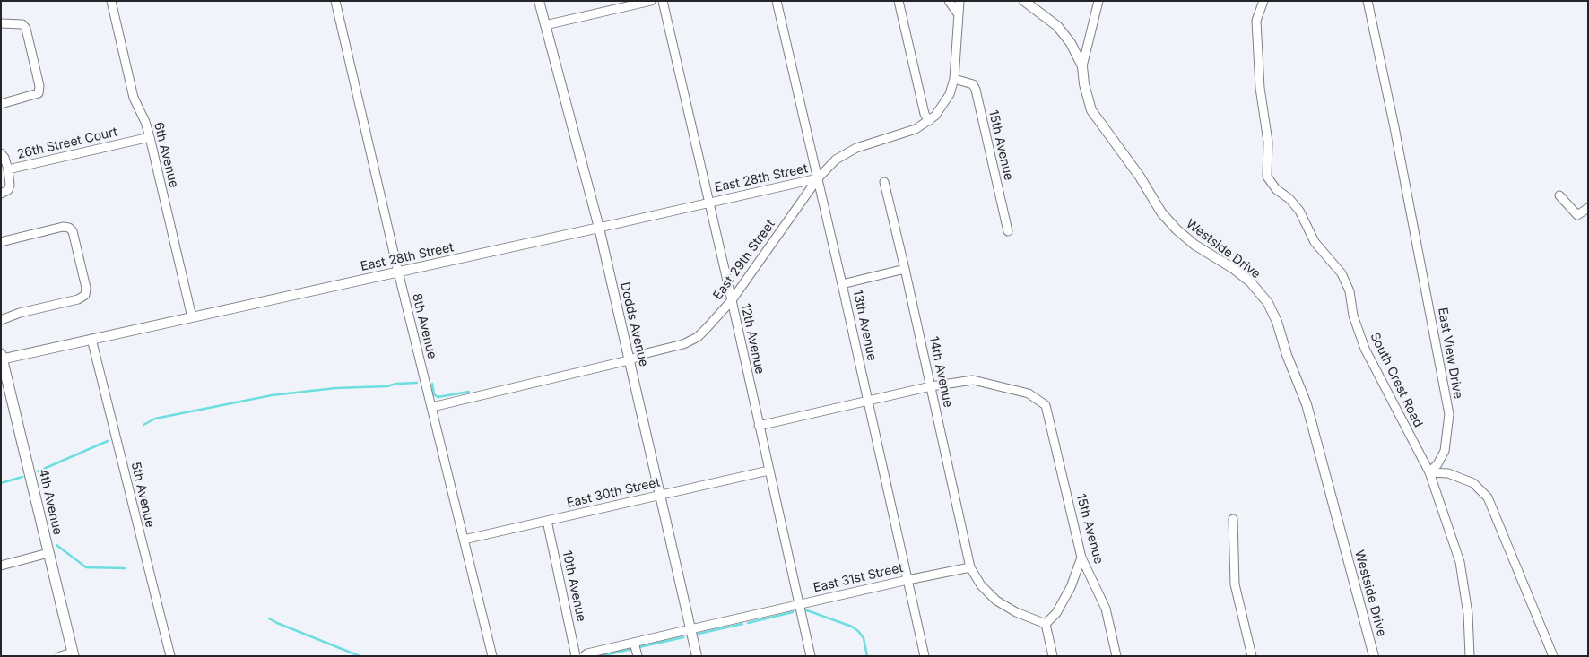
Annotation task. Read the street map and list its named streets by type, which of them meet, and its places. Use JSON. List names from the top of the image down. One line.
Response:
{"streets":{"main road":["4th Avenue"],"street":["26th Street Court","15th Avenue","6th Avenue","East 28th Street","Westside Drive","East 29th Street","Dodds Avenue","13th Avenue","8th Avenue","12th Avenue","East View Drive","14th Avenue","South Crest Road","East 30th Street","5th Avenue","East 31st Street","10th Avenue"]},"crossings":[["26th Street Court","6th Avenue"],["15th Avenue","East 29th Street"],["15th Avenue","14th Avenue"],["6th Avenue","East 28th Street"],["East 28th Street","East 29th Street"],["East 28th Street","Dodds Avenue"],["East 28th Street","13th Avenue"],["East 28th Street","8th Avenue"],["East 28th Street","12th Avenue"],["East 28th Street","5th Avenue"],["East 28th Street","4th Avenue"],["East 29th Street","Dodds Avenue"],["East 29th Street","13th Avenue"],["East 29th Street","8th Avenue"],["East 29th Street","12th Avenue"],["Dodds Avenue","East 30th Street"],["Dodds Avenue","East 31st Street"],["13th Avenue","East 31st Street"],["8th Avenue","East 30th Street"],["12th Avenue","East 30th Street"],["12th Avenue","East 31st Street"],["East View Drive","South Crest Road"],["14th Avenue","East 31st Street"],["East 30th Street","10th Avenue"]]}
